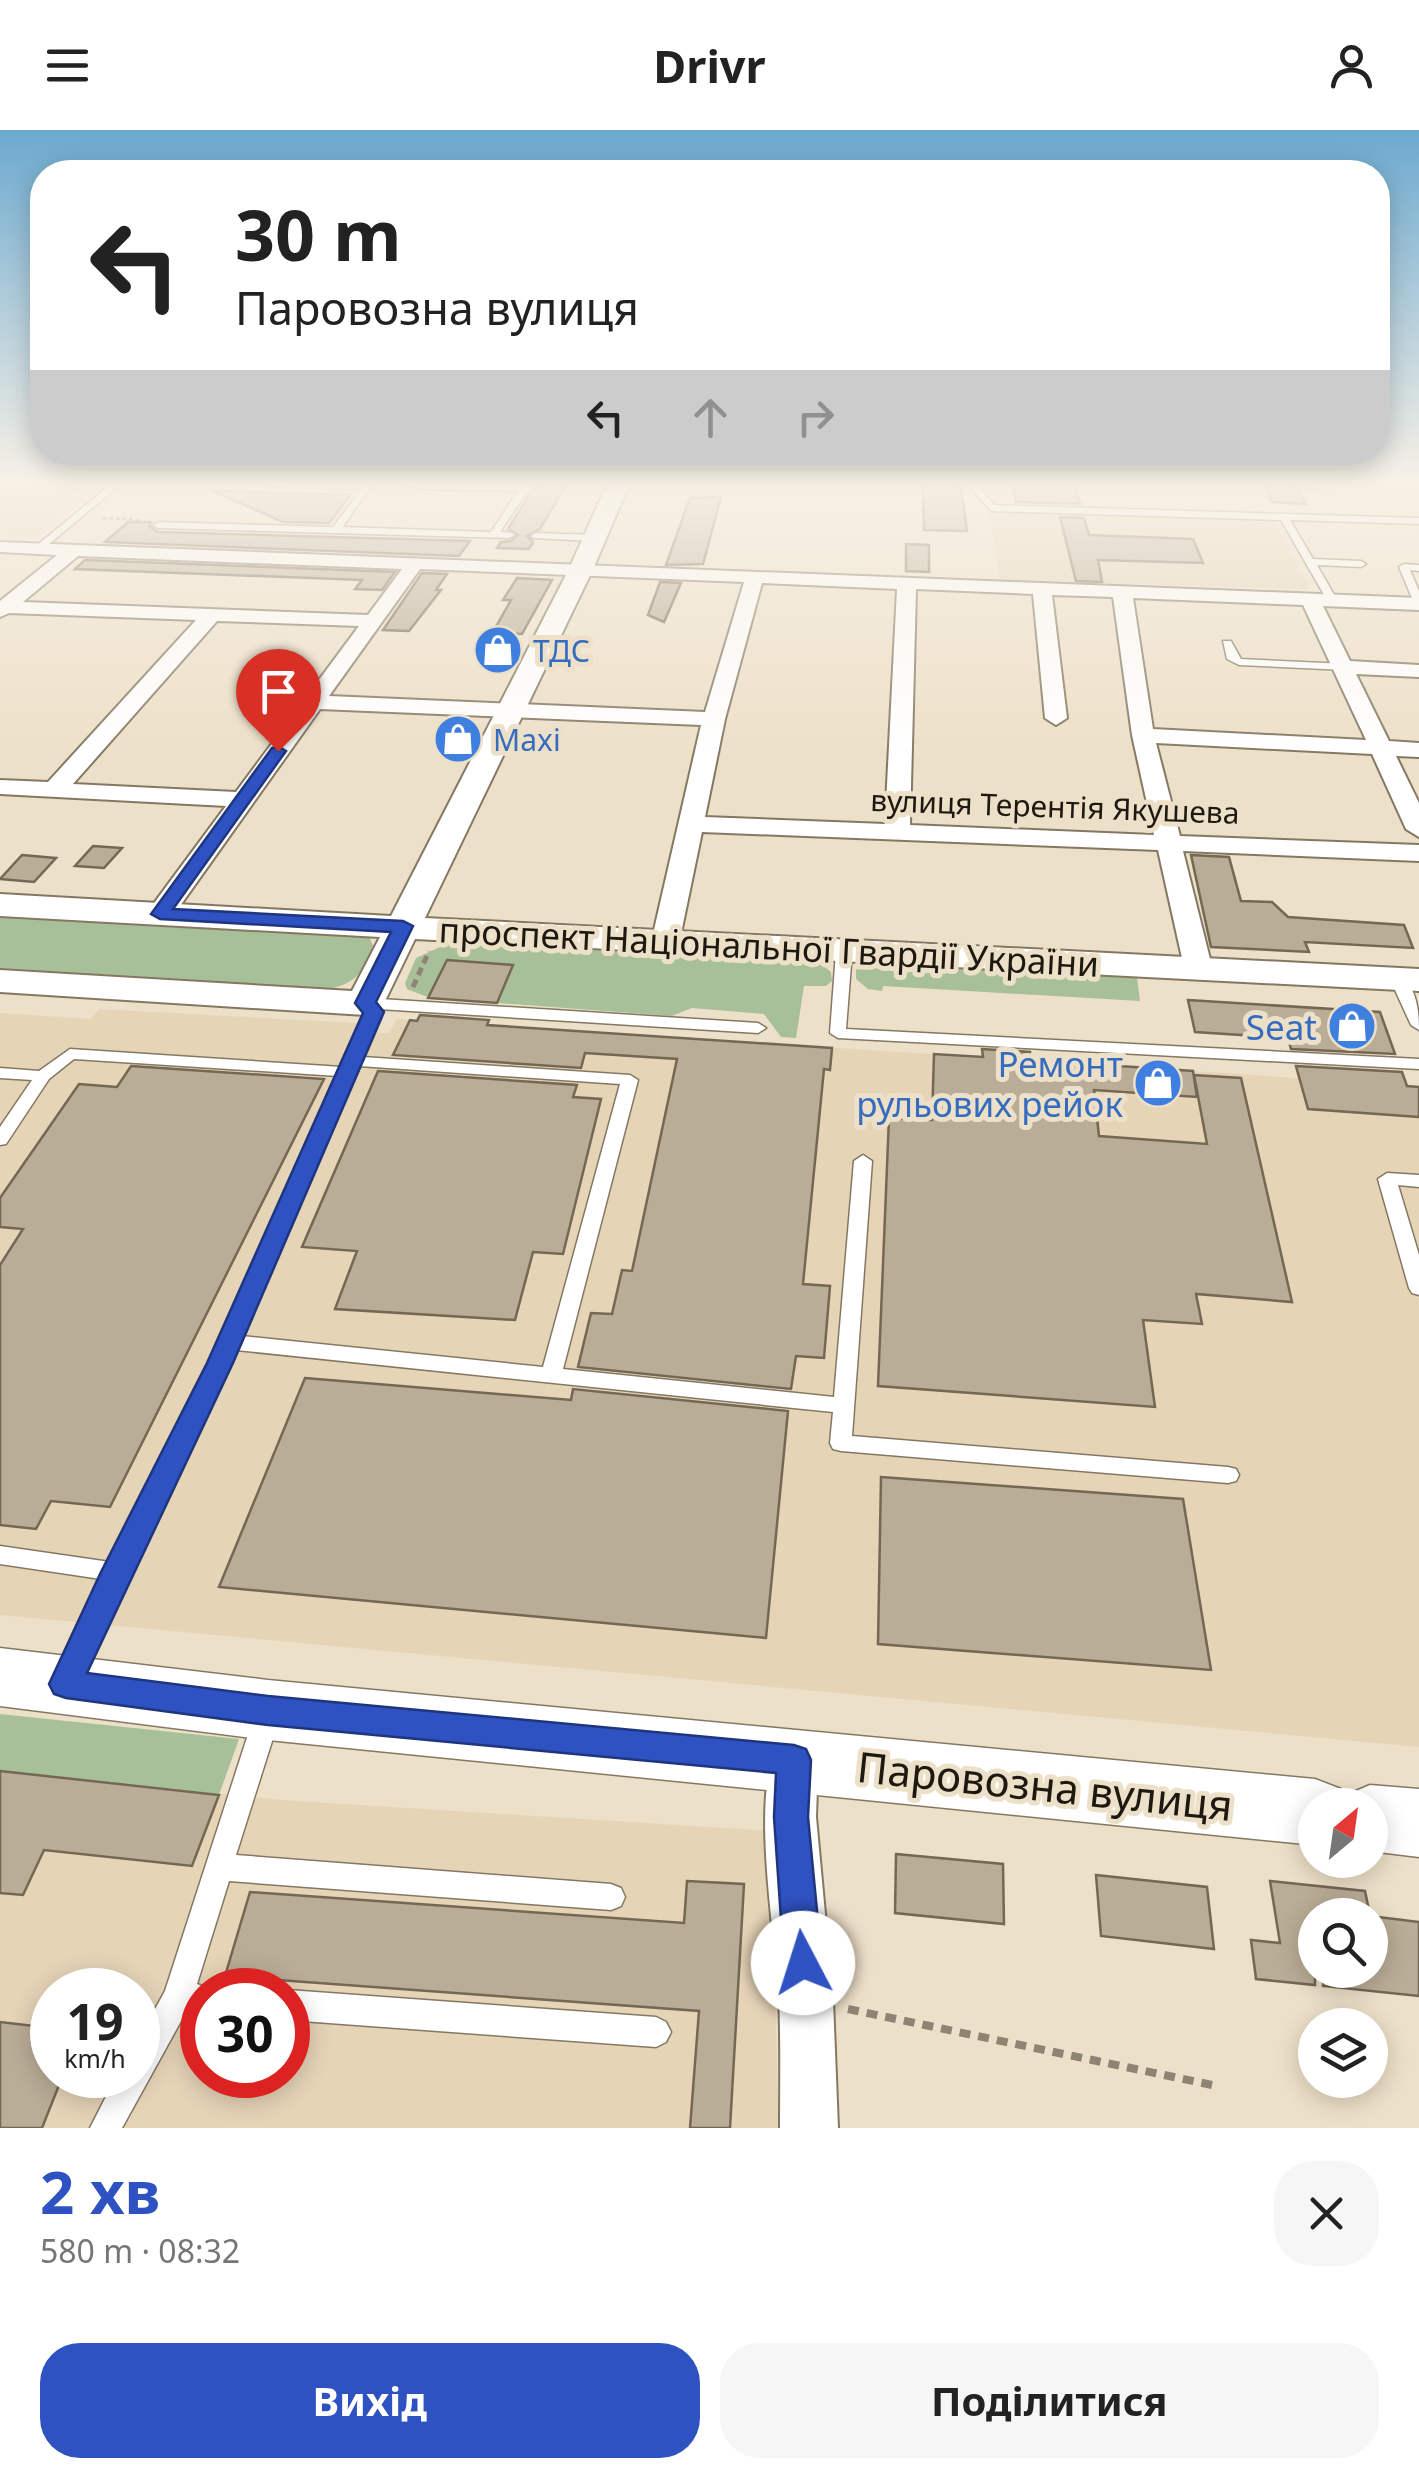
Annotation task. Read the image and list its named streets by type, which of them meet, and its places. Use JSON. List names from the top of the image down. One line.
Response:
{"streets":{"main road":["Паровозна вулиця"],"street":["вулиця Терентія Якушева","проспект Національної Гвардії України"]},"places":{"shop":["ТДС","Maxi","Seat","Ремонт рульових рейок"]},"north":"top right","page":{"header":"Drivr","turn":["30 m","Паровозна вулиця"],"speed":"19 km/h","limit":"30","heading":["2 хв","580 m · 08:32"],"buttons":["Вихід","Поділитися"]}}
